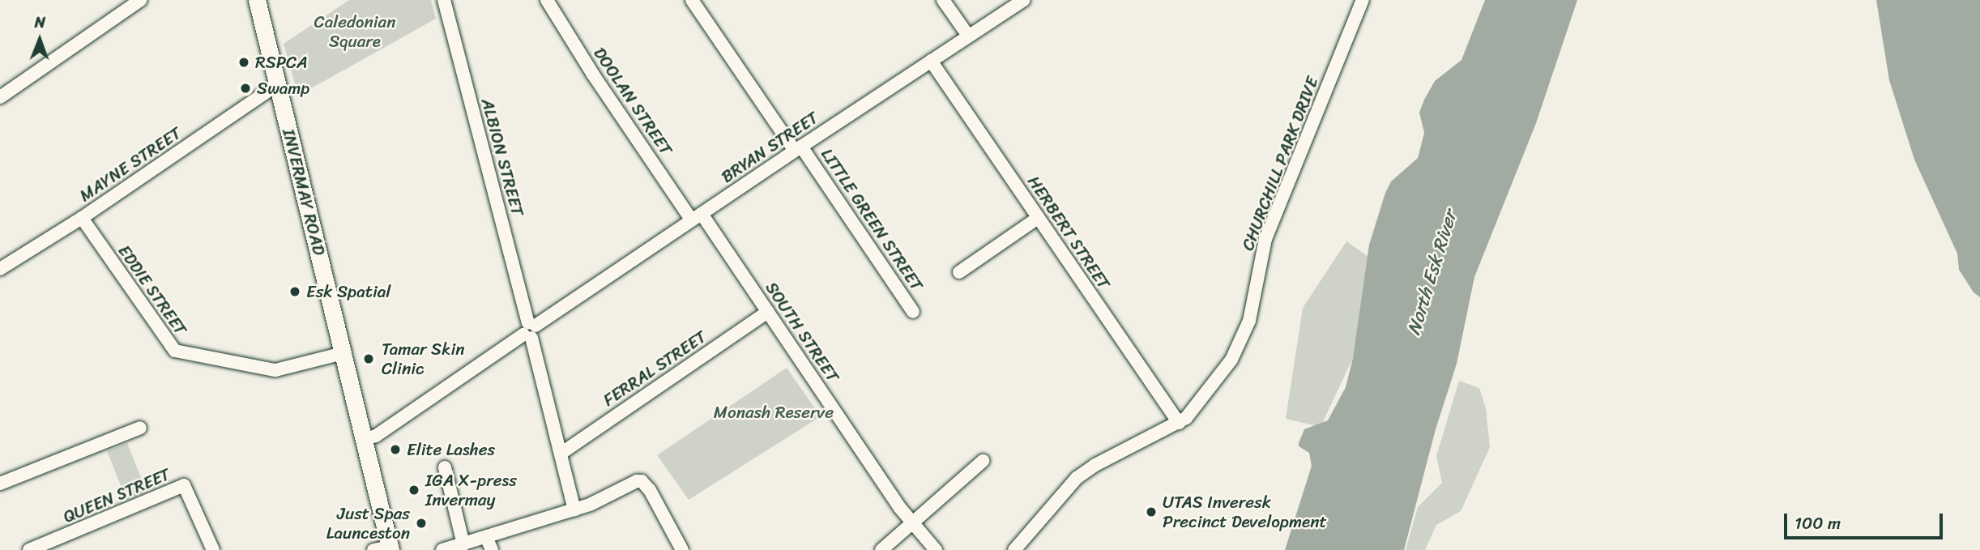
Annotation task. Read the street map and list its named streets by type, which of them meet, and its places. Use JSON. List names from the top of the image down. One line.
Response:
{"streets":{"main road":["INVERMAY ROAD"],"street":["DOOLAN STREET","BRYAN STREET","ALBION STREET","CHURCHILL PARK DRIVE","MAYNE STREET","LITTLE GREEN STREET","HERBERT STREET","EDDIE STREET","SOUTH STREET","FERRAL STREET","QUEEN STREET"]},"crossings":[["DOOLAN STREET","BRYAN STREET"],["DOOLAN STREET","SOUTH STREET"],["BRYAN STREET","ALBION STREET"],["BRYAN STREET","INVERMAY ROAD"],["BRYAN STREET","LITTLE GREEN STREET"],["BRYAN STREET","HERBERT STREET"],["BRYAN STREET","SOUTH STREET"],["ALBION STREET","FERRAL STREET"],["CHURCHILL PARK DRIVE","HERBERT STREET"],["MAYNE STREET","INVERMAY ROAD"],["MAYNE STREET","EDDIE STREET"],["INVERMAY ROAD","EDDIE STREET"],["SOUTH STREET","FERRAL STREET"]],"water":["North Esk River"],"parks":["Caledonian Square","Monash Reserve"],"places":["RSPCA","Swamp","Esk Spatial","Tamar Skin Clinic","Elite Lashes","IGA X-press Invermay","UTAS Inveresk Precinct Development","Just Spas Launceston"],"scale_bar":"100 m","north":"top"}
